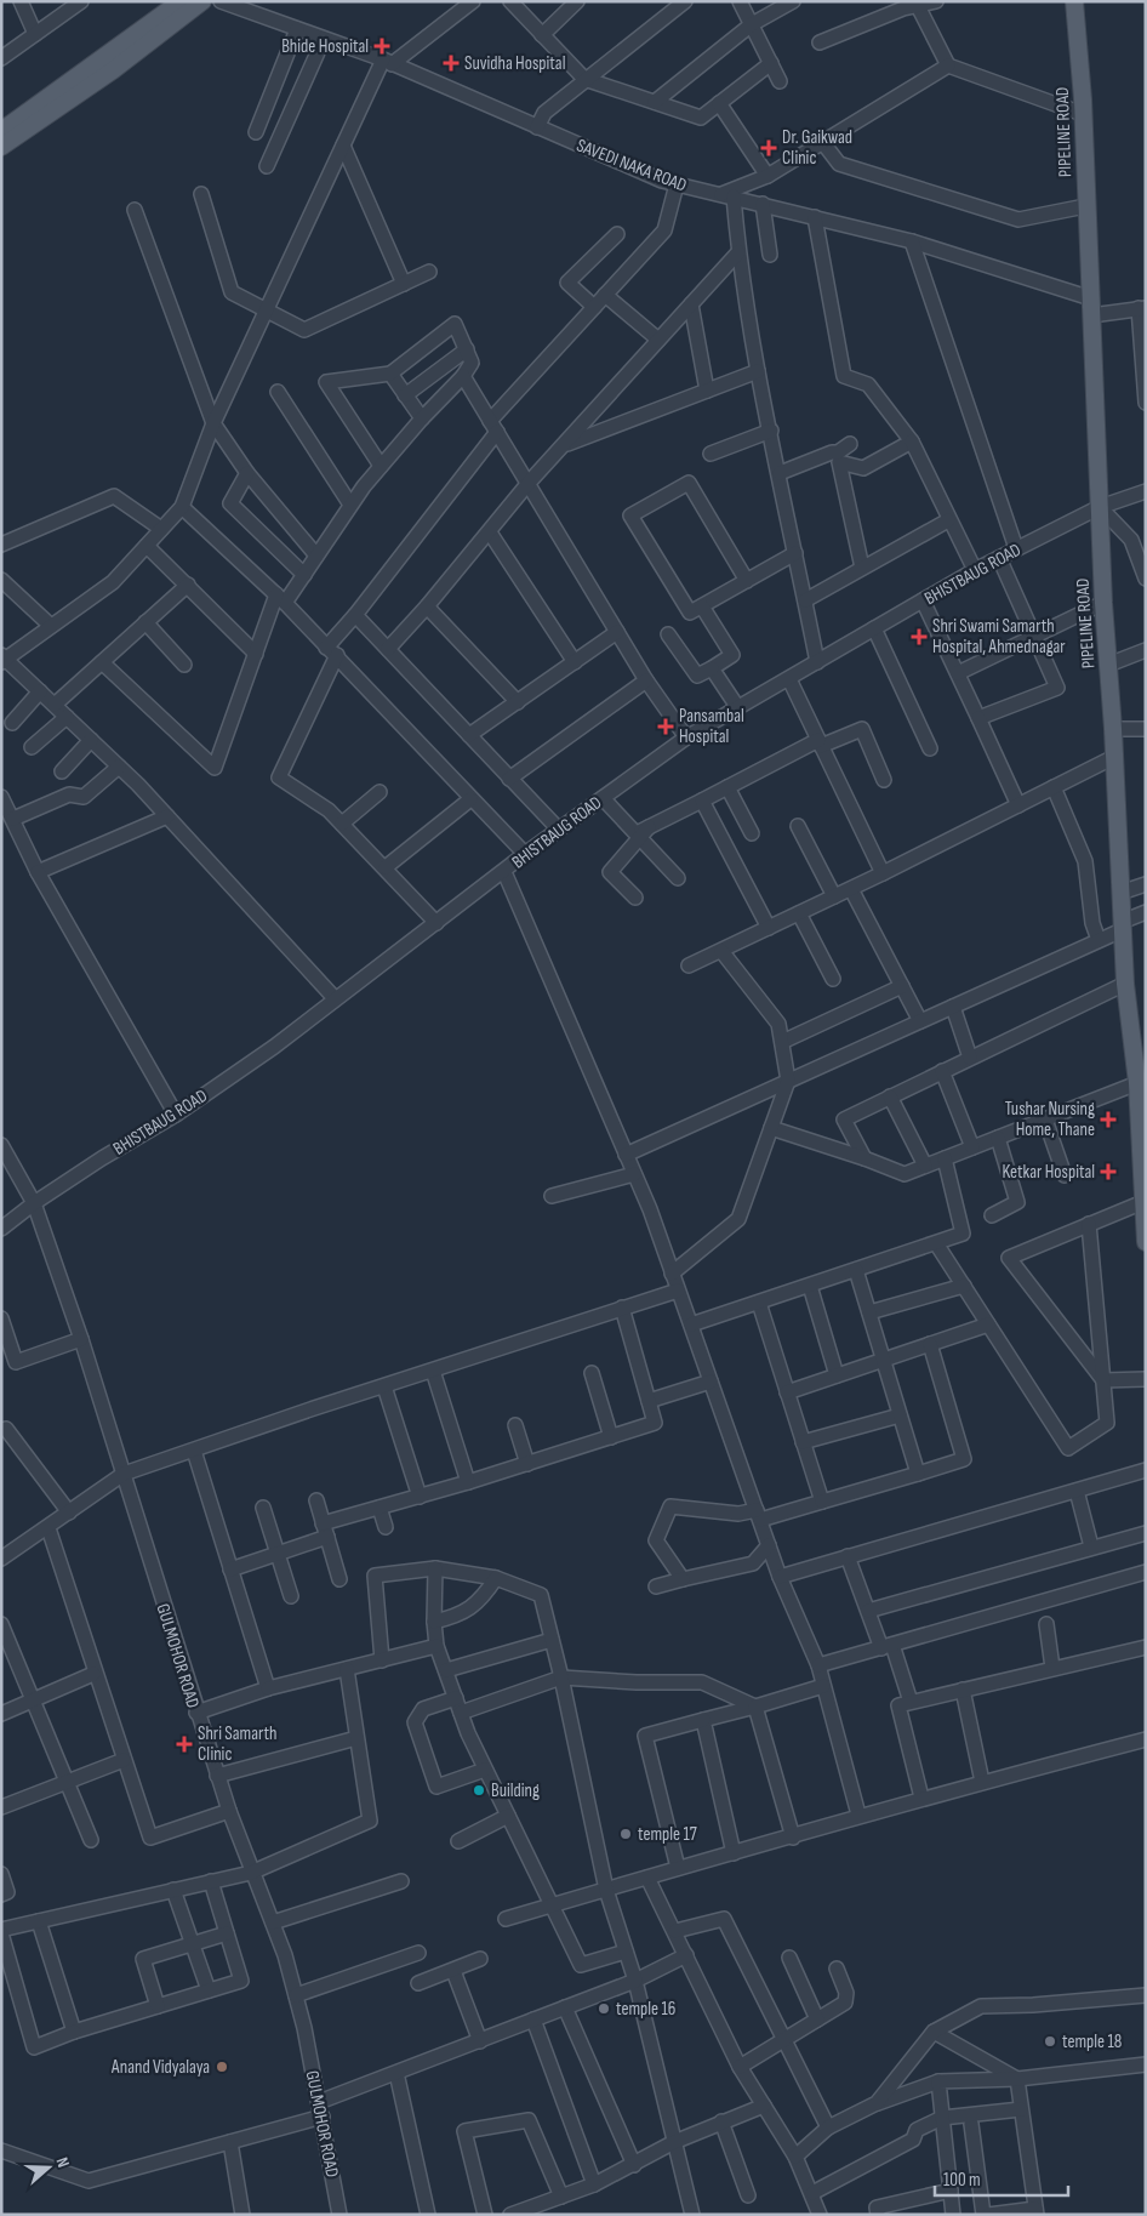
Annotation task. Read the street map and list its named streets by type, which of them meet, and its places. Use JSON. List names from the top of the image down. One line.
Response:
{"streets":{"main road":["PIPELINE ROAD"],"street":["SAVEDI NAKA ROAD","BHISTBAUG ROAD","GULMOHOR ROAD"]},"crossings":[["PIPELINE ROAD","SAVEDI NAKA ROAD"],["PIPELINE ROAD","BHISTBAUG ROAD"],["BHISTBAUG ROAD","GULMOHOR ROAD"]],"places":{"health":["Bhide Hospital","Suvidha Hospital","Dr. Gaikwad Clinic","Shri Swami Samarth Hospital, Ahmednagar","Pansambal Hospital","Tushar Nursing Home, Thane","Ketkar Hospital","Shri Samarth Clinic"],"other":["Building","temple 17","temple 16","temple 18","Anand Vidyalaya"]},"scale_bar":"100 m","north":"right"}
